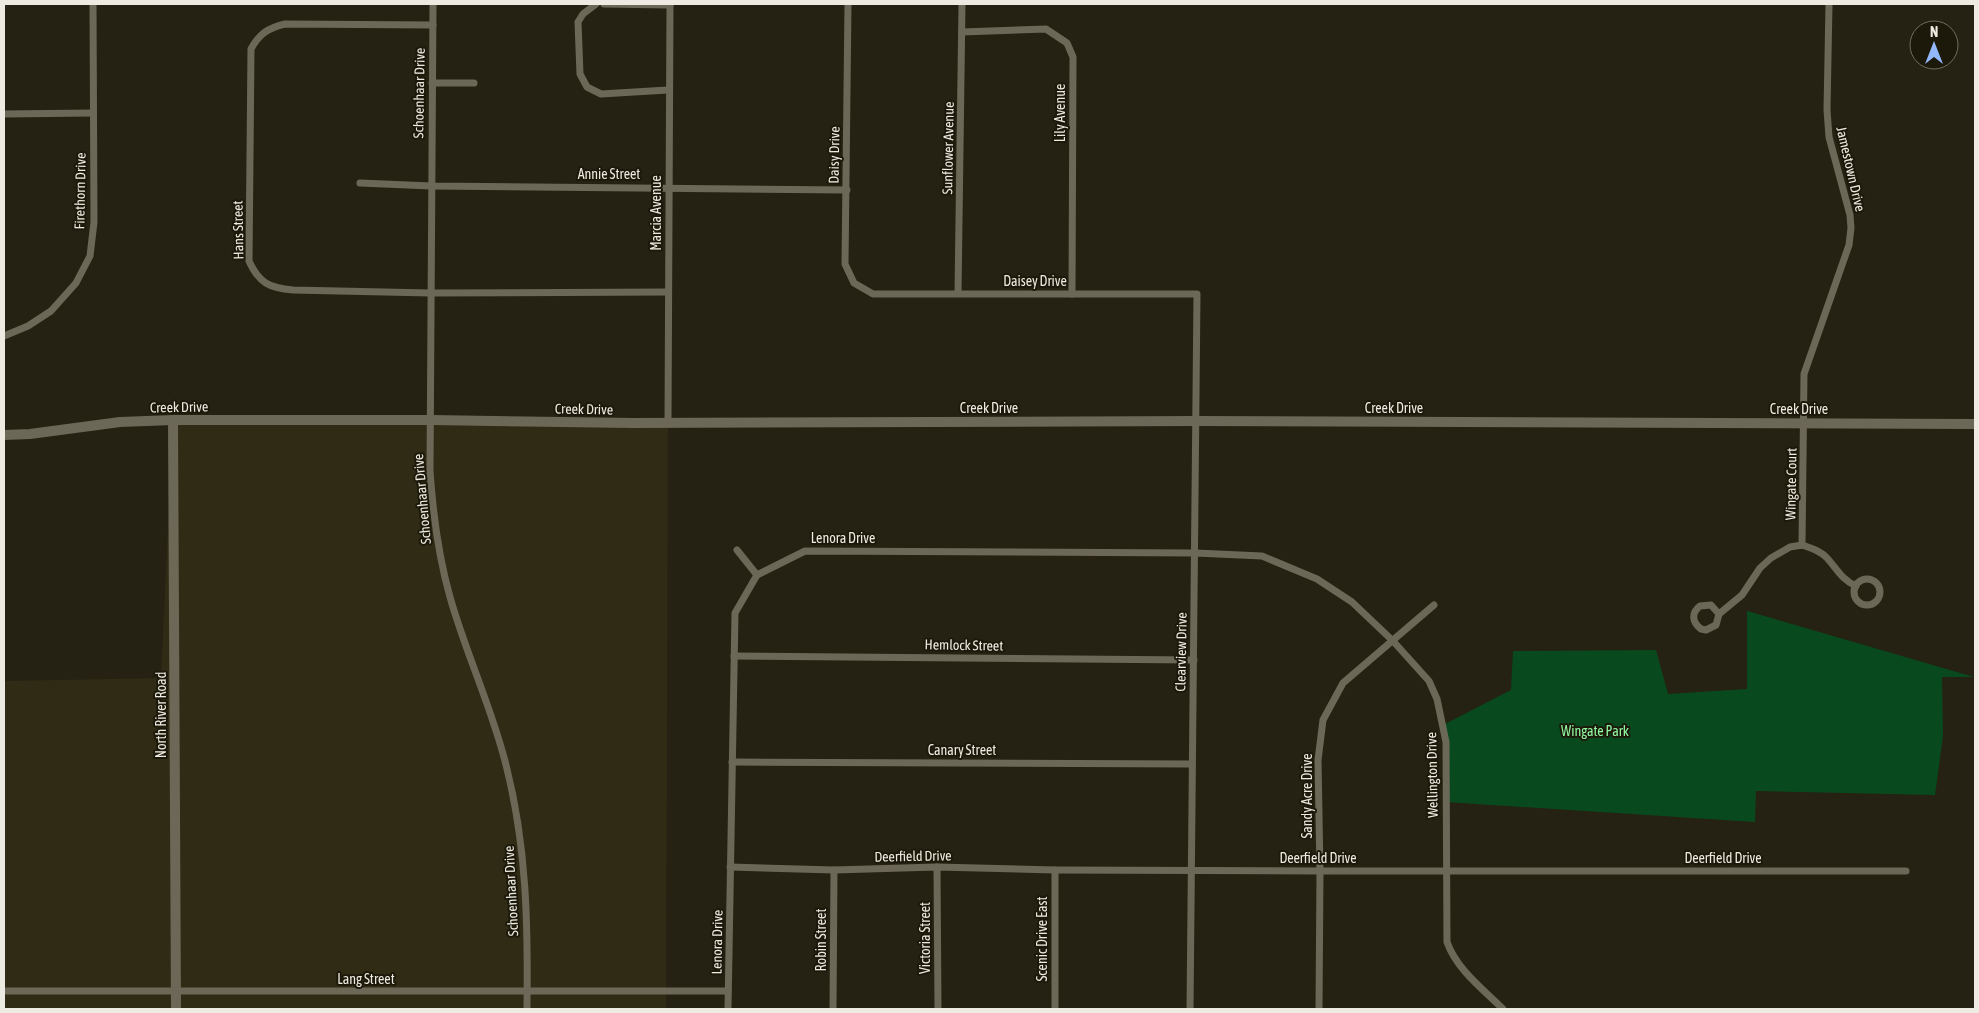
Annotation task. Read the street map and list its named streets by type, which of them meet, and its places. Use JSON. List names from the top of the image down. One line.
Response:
{"streets":{"street":["Schoenhaar Drive","Lily Avenue","Sunflower Avenue","Daisy Drive","Jamestown Drive","Annie Street","Firethorn Drive","Marcia Avenue","Hans Street","Daisey Drive","Creek Drive","Wingate Court","Lenora Drive","Hemlock Street","Clearview Drive","North River Road","Canary Street","Wellington Drive","Sandy Acre Drive","Deerfield Drive","Victoria Street","Scenic Drive East","Robin Street","Lang Street"]},"crossings":[["Schoenhaar Drive","Annie Street"],["Schoenhaar Drive","Hans Street"],["Schoenhaar Drive","Creek Drive"],["Schoenhaar Drive","Lang Street"],["Lily Avenue","Sunflower Avenue"],["Lily Avenue","Daisey Drive"],["Sunflower Avenue","Daisey Drive"],["Daisy Drive","Annie Street"],["Daisy Drive","Daisey Drive"],["Jamestown Drive","Creek Drive"],["Jamestown Drive","Wingate Court"],["Annie Street","Marcia Avenue"],["Marcia Avenue","Hans Street"],["Marcia Avenue","Creek Drive"],["Daisey Drive","Clearview Drive"],["Creek Drive","Wingate Court"],["Creek Drive","Clearview Drive"],["Creek Drive","North River Road"],["Lenora Drive","Hemlock Street"],["Lenora Drive","Clearview Drive"],["Lenora Drive","Canary Street"],["Lenora Drive","Wellington Drive"],["Lenora Drive","Deerfield Drive"],["Lenora Drive","Lang Street"],["Hemlock Street","Clearview Drive"],["Clearview Drive","Canary Street"],["Clearview Drive","Wellington Drive"],["Clearview Drive","Deerfield Drive"],["North River Road","Lang Street"],["Wellington Drive","Sandy Acre Drive"],["Wellington Drive","Deerfield Drive"],["Sandy Acre Drive","Deerfield Drive"],["Deerfield Drive","Victoria Street"],["Deerfield Drive","Scenic Drive East"],["Deerfield Drive","Robin Street"]],"parks":["Wingate Park"],"north":"top"}
